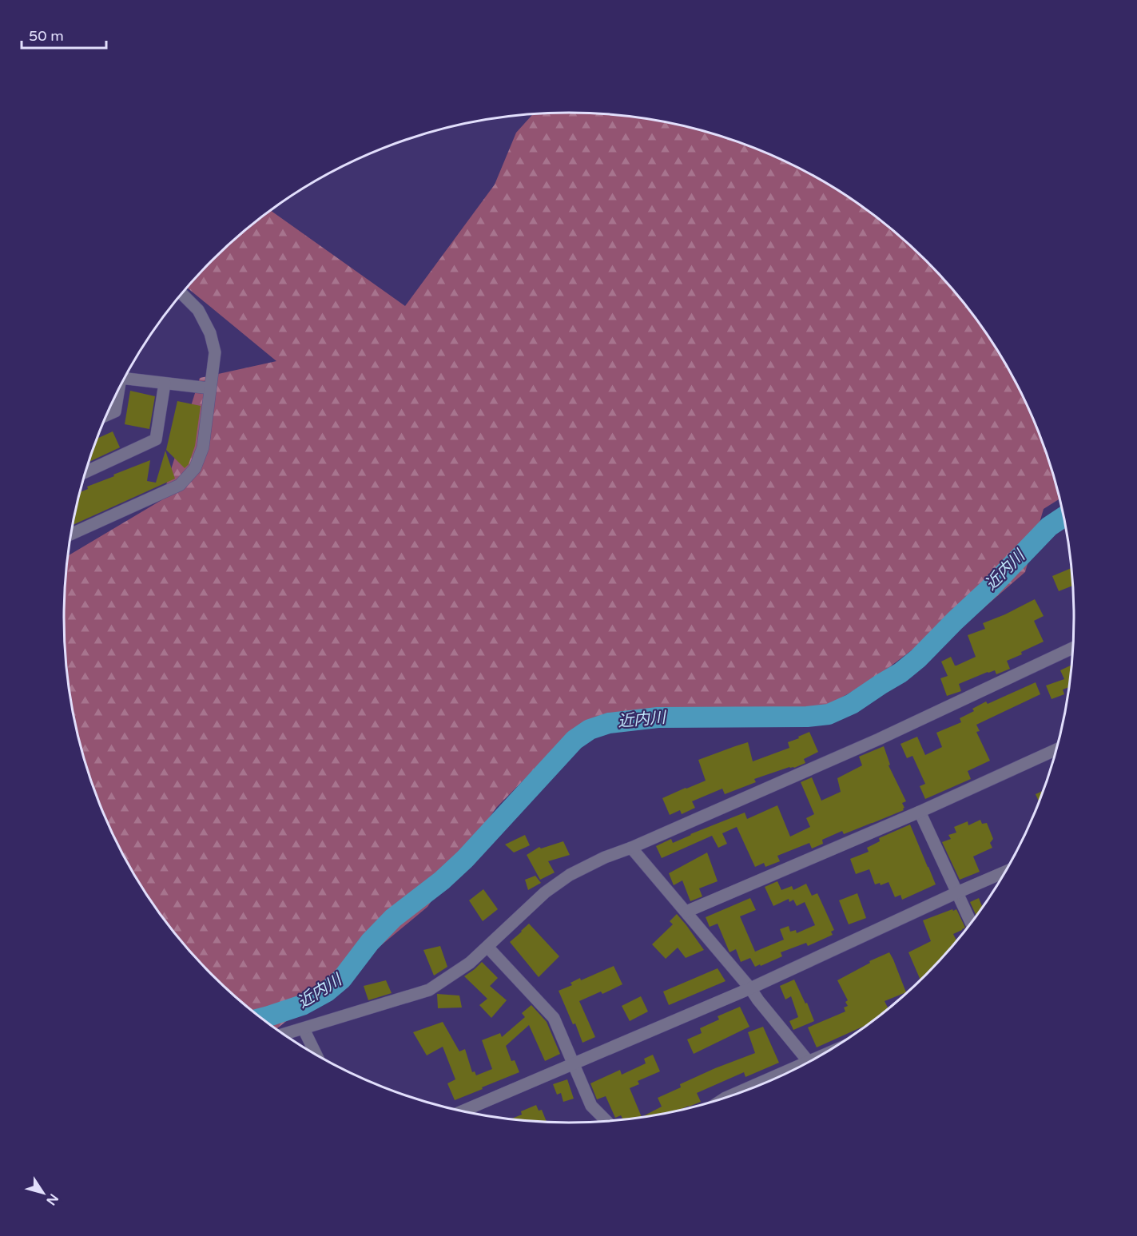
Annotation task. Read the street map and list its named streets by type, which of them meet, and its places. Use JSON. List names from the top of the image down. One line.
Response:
{"water":["近内川"],"scale_bar":"50 m","north":"bottom right"}
